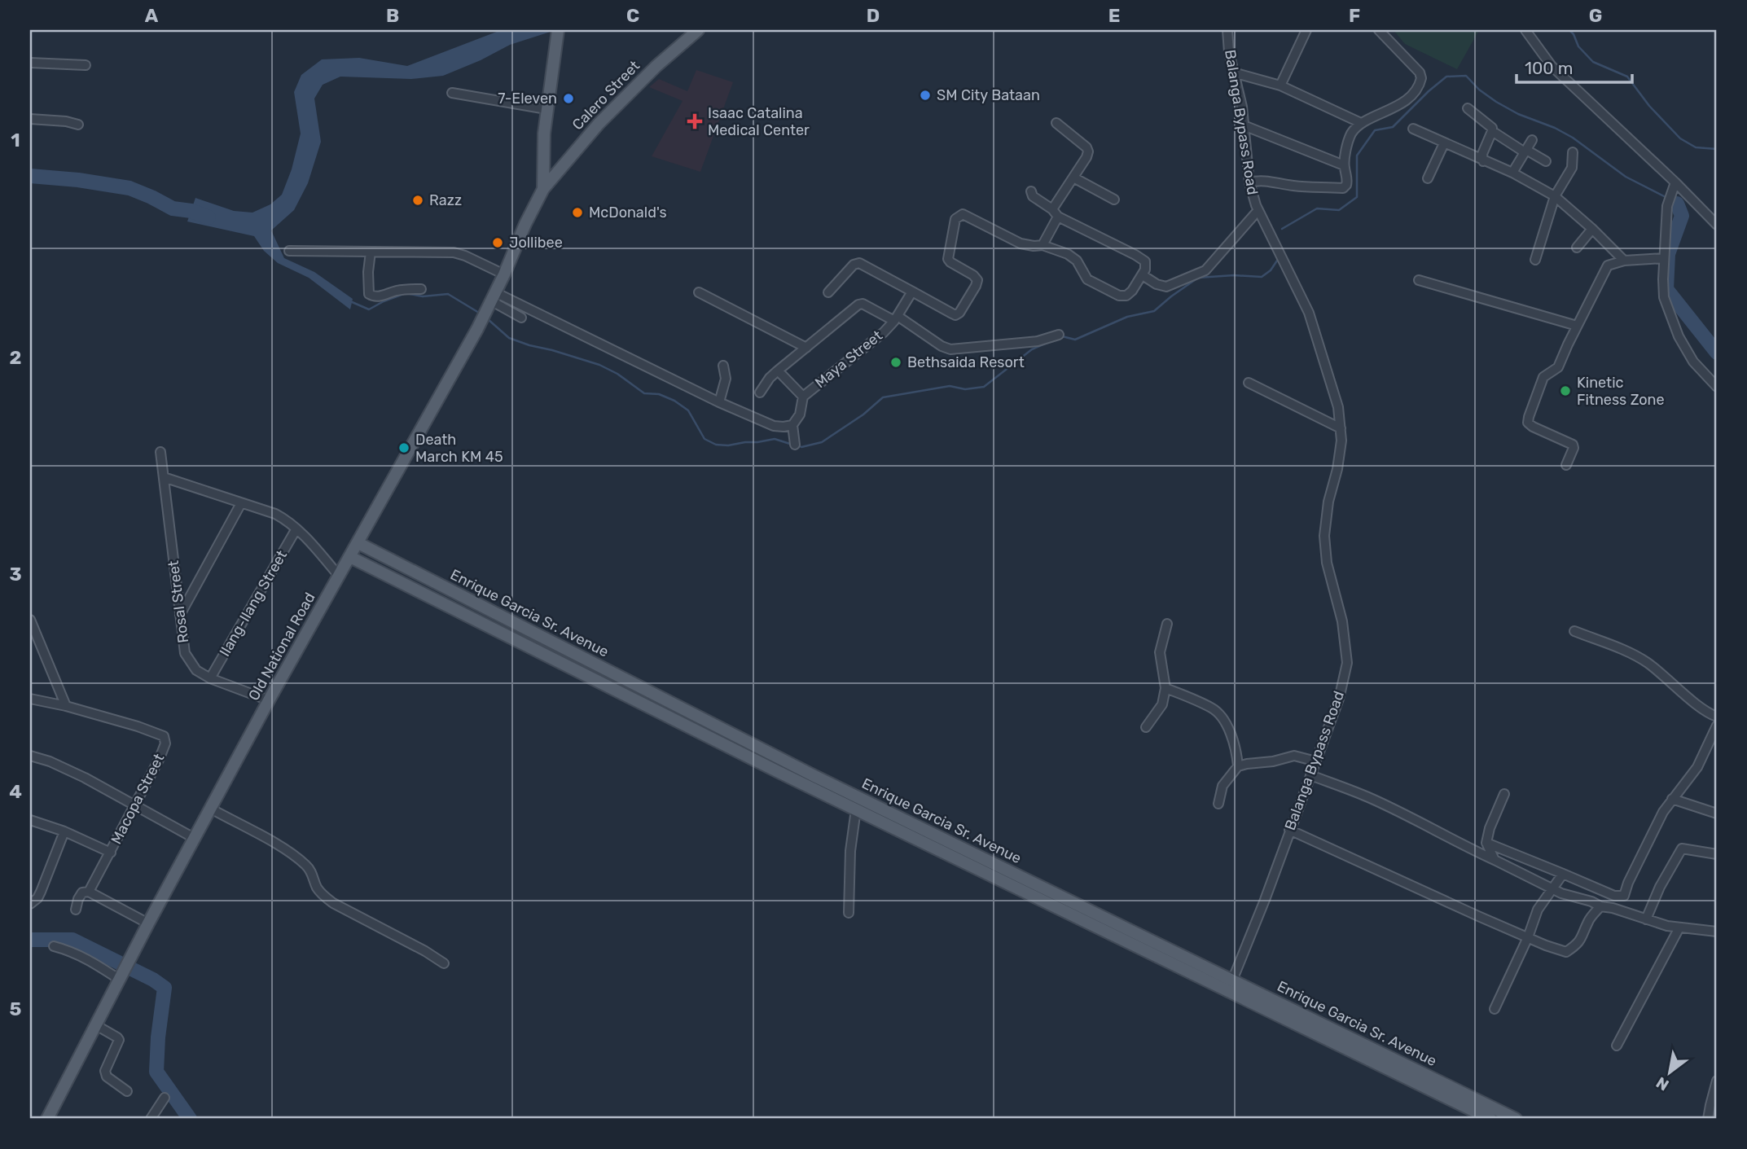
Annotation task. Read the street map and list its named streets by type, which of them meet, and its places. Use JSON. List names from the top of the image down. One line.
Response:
{"streets":{"main road":["Calero Street","Enrique Garcia Sr. Avenue","Old National Road"],"street":["Balanga Bypass Road","Maya Street","Rosal Street","Ilang-Ilang Street","Macopa Street"]},"crossings":[["Calero Street","Old National Road"],["Balanga Bypass Road","Enrique Garcia Sr. Avenue"],["Rosal Street","Ilang-Ilang Street"],["Rosal Street","Old National Road"],["Enrique Garcia Sr. Avenue","Old National Road"]],"places":{"other":["SM City Bataan","7-Eleven","Razz","McDonald's","Jollibee","Bethsaida Resort","Kinetic Fitness Zone","Death March KM 45"],"health":["Isaac Catalina Medical Center"]},"scale_bar":"100 m","north":"bottom left","grid":{"columns":["A","B","C","D","E","F","G"],"rows":["1","2","3","4","5"]}}
